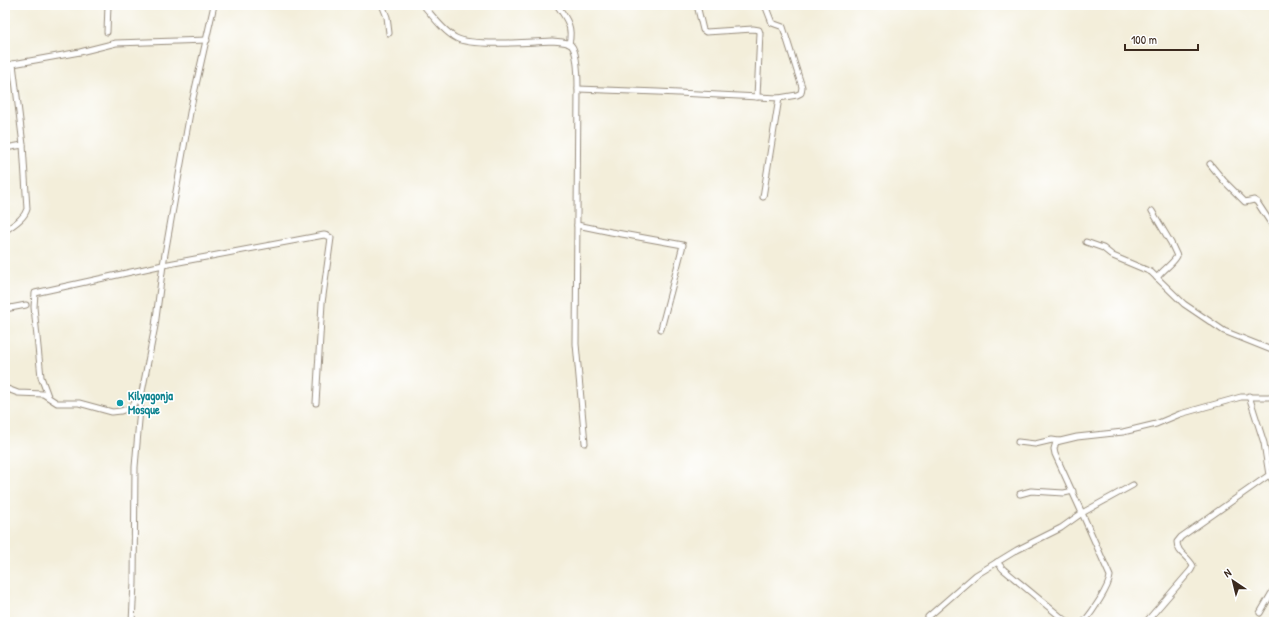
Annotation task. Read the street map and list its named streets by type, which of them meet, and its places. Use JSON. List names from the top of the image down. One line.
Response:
{"places":["Kilyagonja Mosque"],"scale_bar":"100 m","north":"top left"}
